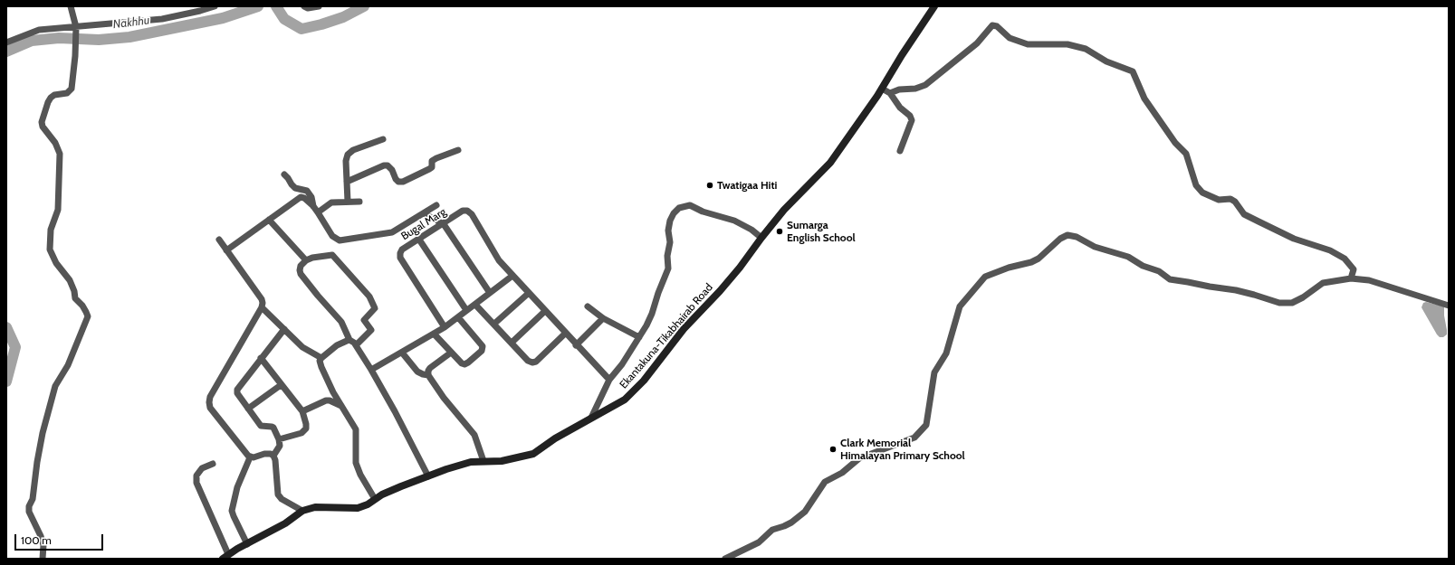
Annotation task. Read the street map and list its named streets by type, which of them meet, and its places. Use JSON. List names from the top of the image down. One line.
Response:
{"streets":{"main road":["Ekantakuna-Tikabhairab Road"],"street":["Bugal Marg"]},"water":["Nakhhu"],"places":["Twatigaa Hiti","Sumarga English School","Clark Memorial Himalayan Primary School"],"scale_bar":"100 m"}
